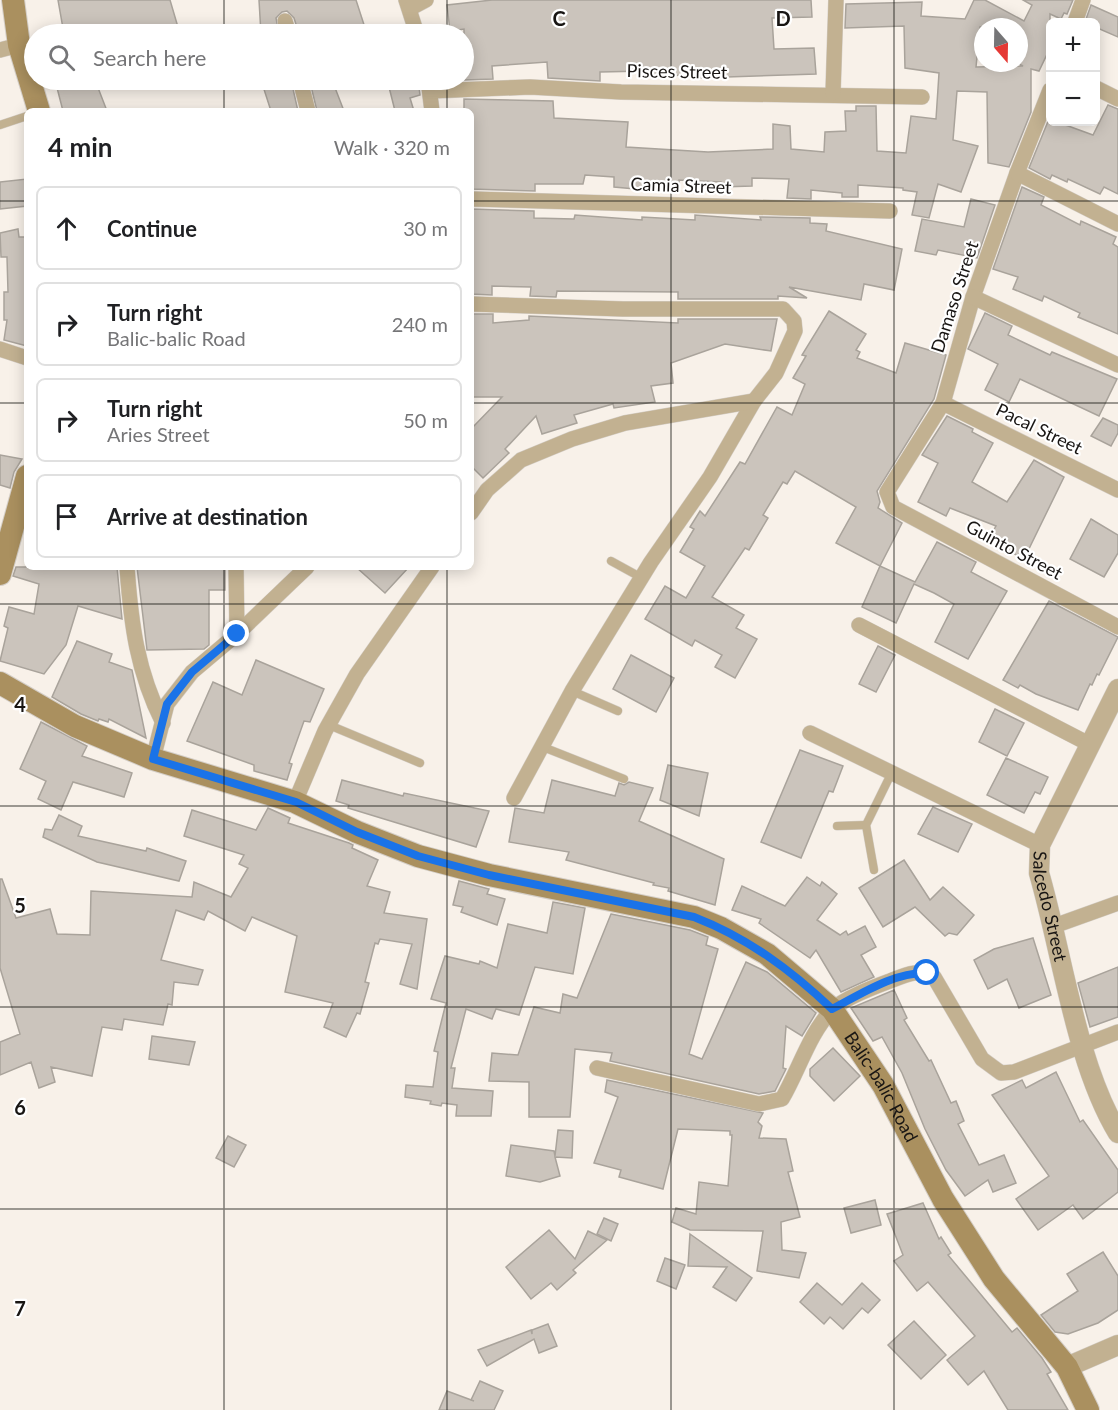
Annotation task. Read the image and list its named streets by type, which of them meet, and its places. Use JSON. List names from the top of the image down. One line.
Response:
{"streets":{"main road":["Balic-balic Road"],"street":["Pisces Street","Camia Street","Damaso Street","Pacal Street","Guinto Street","Salcedo Street"]},"crossings":[["Damaso Street","Pacal Street"],["Damaso Street","Guinto Street"]],"north":"bottom","page":{"map_buttons":["+","−"],"search":"Search here","heading":["4 min","Walk · 320 m"],"list":[["Continue","30 m"],["Turn right","Balic-balic Road","240 m"],["Turn right","Aries Street","50 m"],"Arrive at destination"]},"grid":{"columns":["C","D"],"rows":["4","5","6","7"]}}
